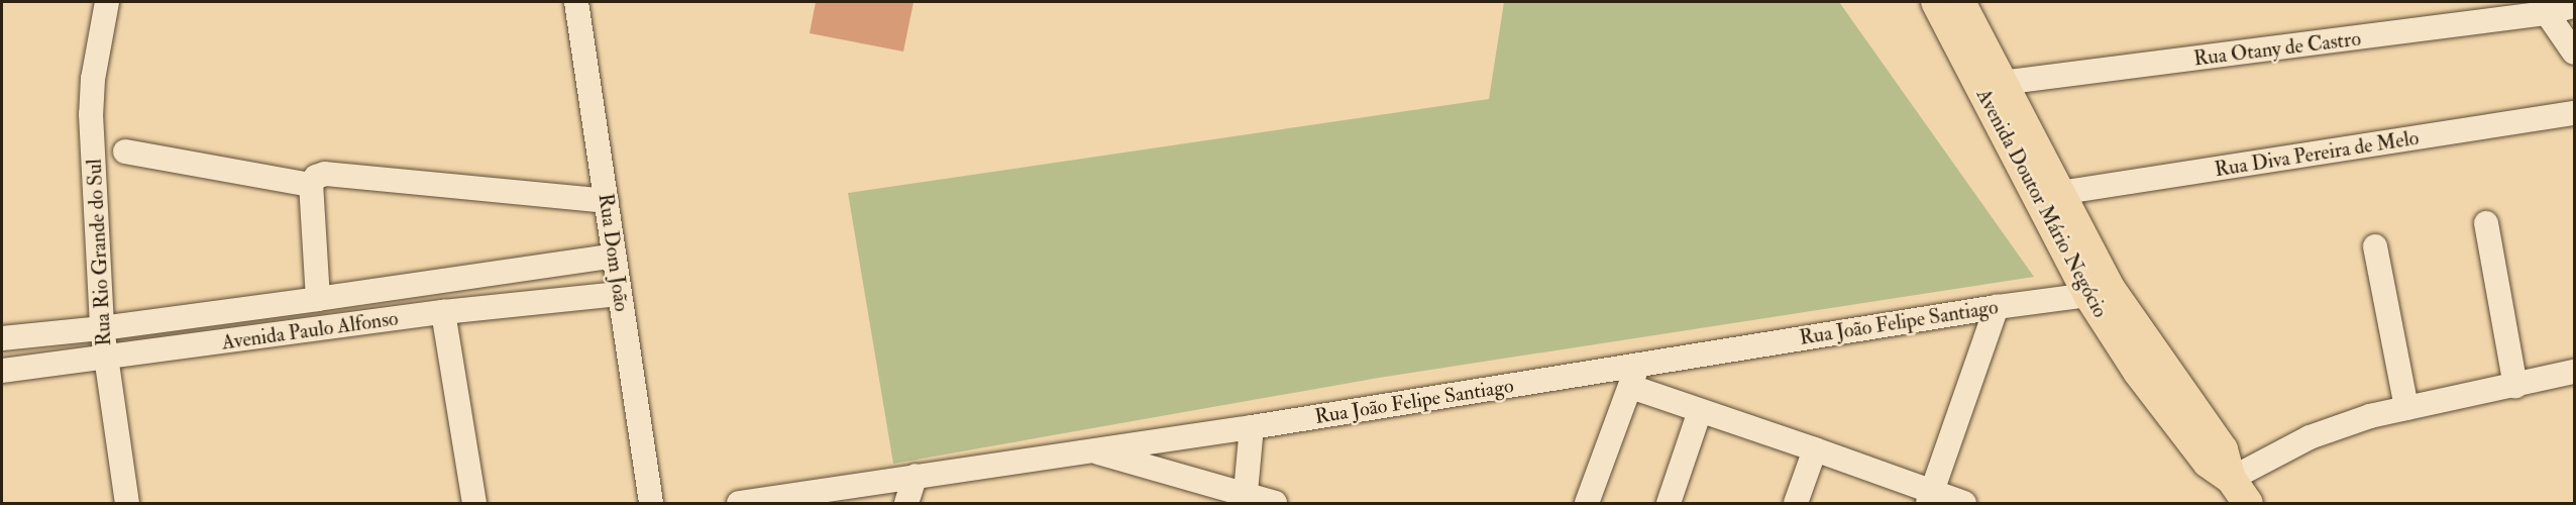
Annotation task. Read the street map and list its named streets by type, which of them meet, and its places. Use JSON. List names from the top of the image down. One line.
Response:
{"streets":{"main road":["Avenida Doutor Mário Negócio"],"street":["Rua Otany de Castro","Rua Diva Pereira de Melo","Rua Rio Grande do Sul","Rua Dom João","Rua João Felipe Santiago","Avenida Paulo Alfonso"]},"crossings":[["Rua Otany de Castro","Avenida Doutor Mário Negócio"],["Rua Diva Pereira de Melo","Avenida Doutor Mário Negócio"],["Avenida Doutor Mário Negócio","Rua João Felipe Santiago"],["Rua Rio Grande do Sul","Avenida Paulo Alfonso"],["Rua Dom João","Avenida Paulo Alfonso"]]}
